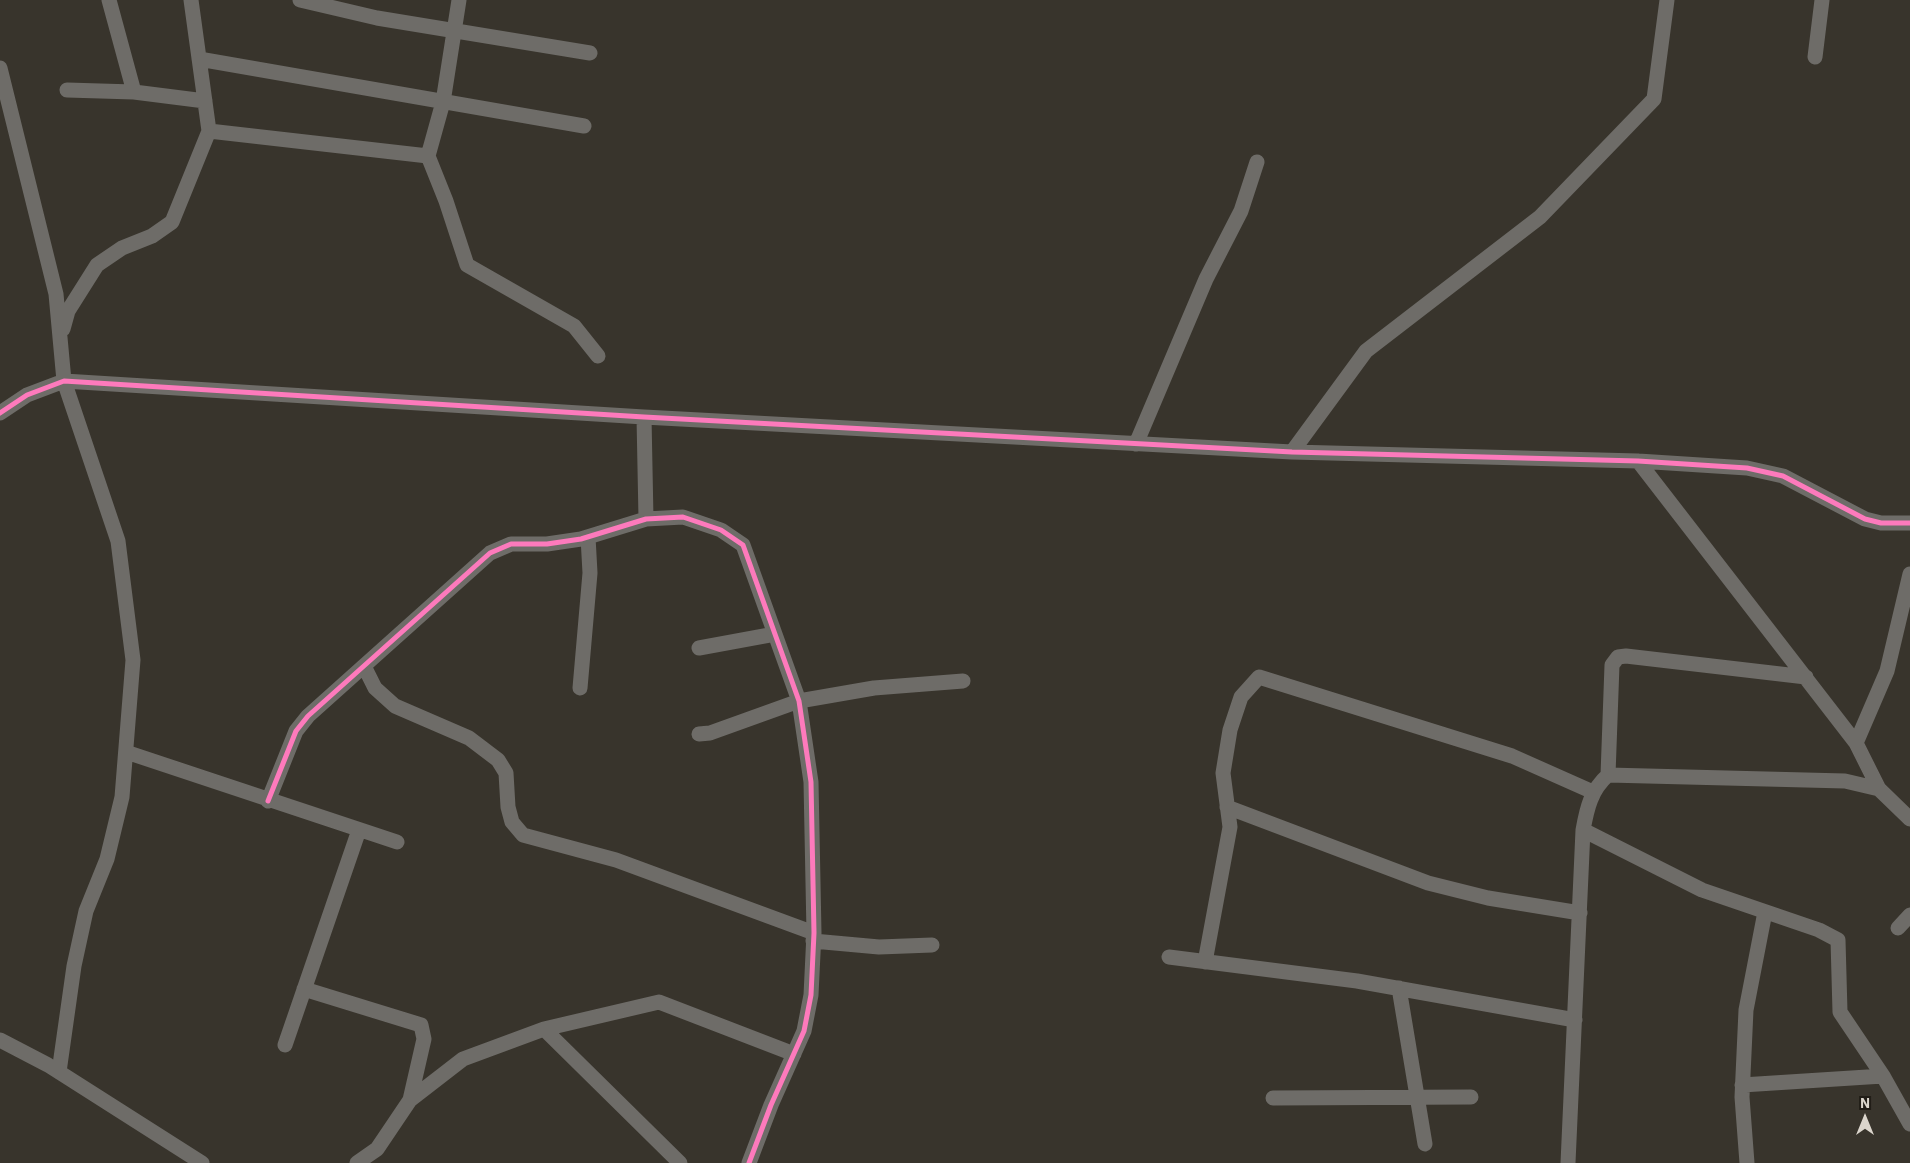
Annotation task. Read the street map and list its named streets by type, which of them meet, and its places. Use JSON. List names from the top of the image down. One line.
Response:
{"north":"top"}
